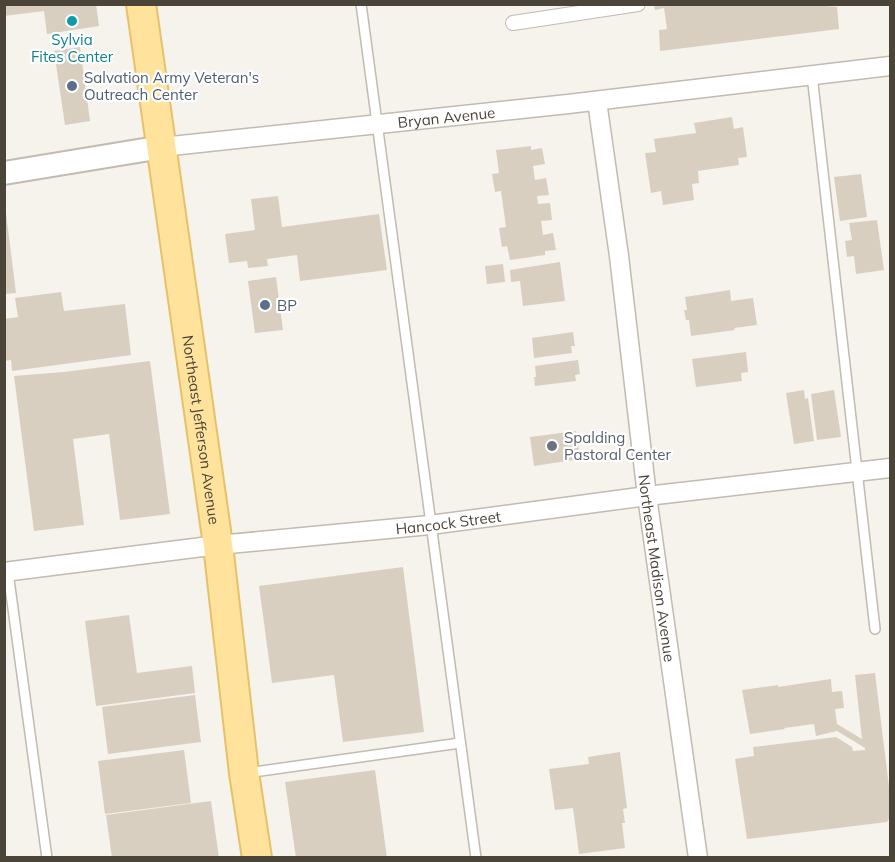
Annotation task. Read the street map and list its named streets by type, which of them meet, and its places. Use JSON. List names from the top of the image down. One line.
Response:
{"streets":{"main road":["Northeast Jefferson Avenue"],"street":["Bryan Avenue","Hancock Street","Northeast Madison Avenue"]},"crossings":[["Bryan Avenue","Northeast Jefferson Avenue"],["Bryan Avenue","Northeast Madison Avenue"],["Northeast Jefferson Avenue","Hancock Street"],["Hancock Street","Northeast Madison Avenue"]],"places":["Sylvia Fites Center","Salvation Army Veteran's Outreach Center","BP","Spalding Pastoral Center"]}
